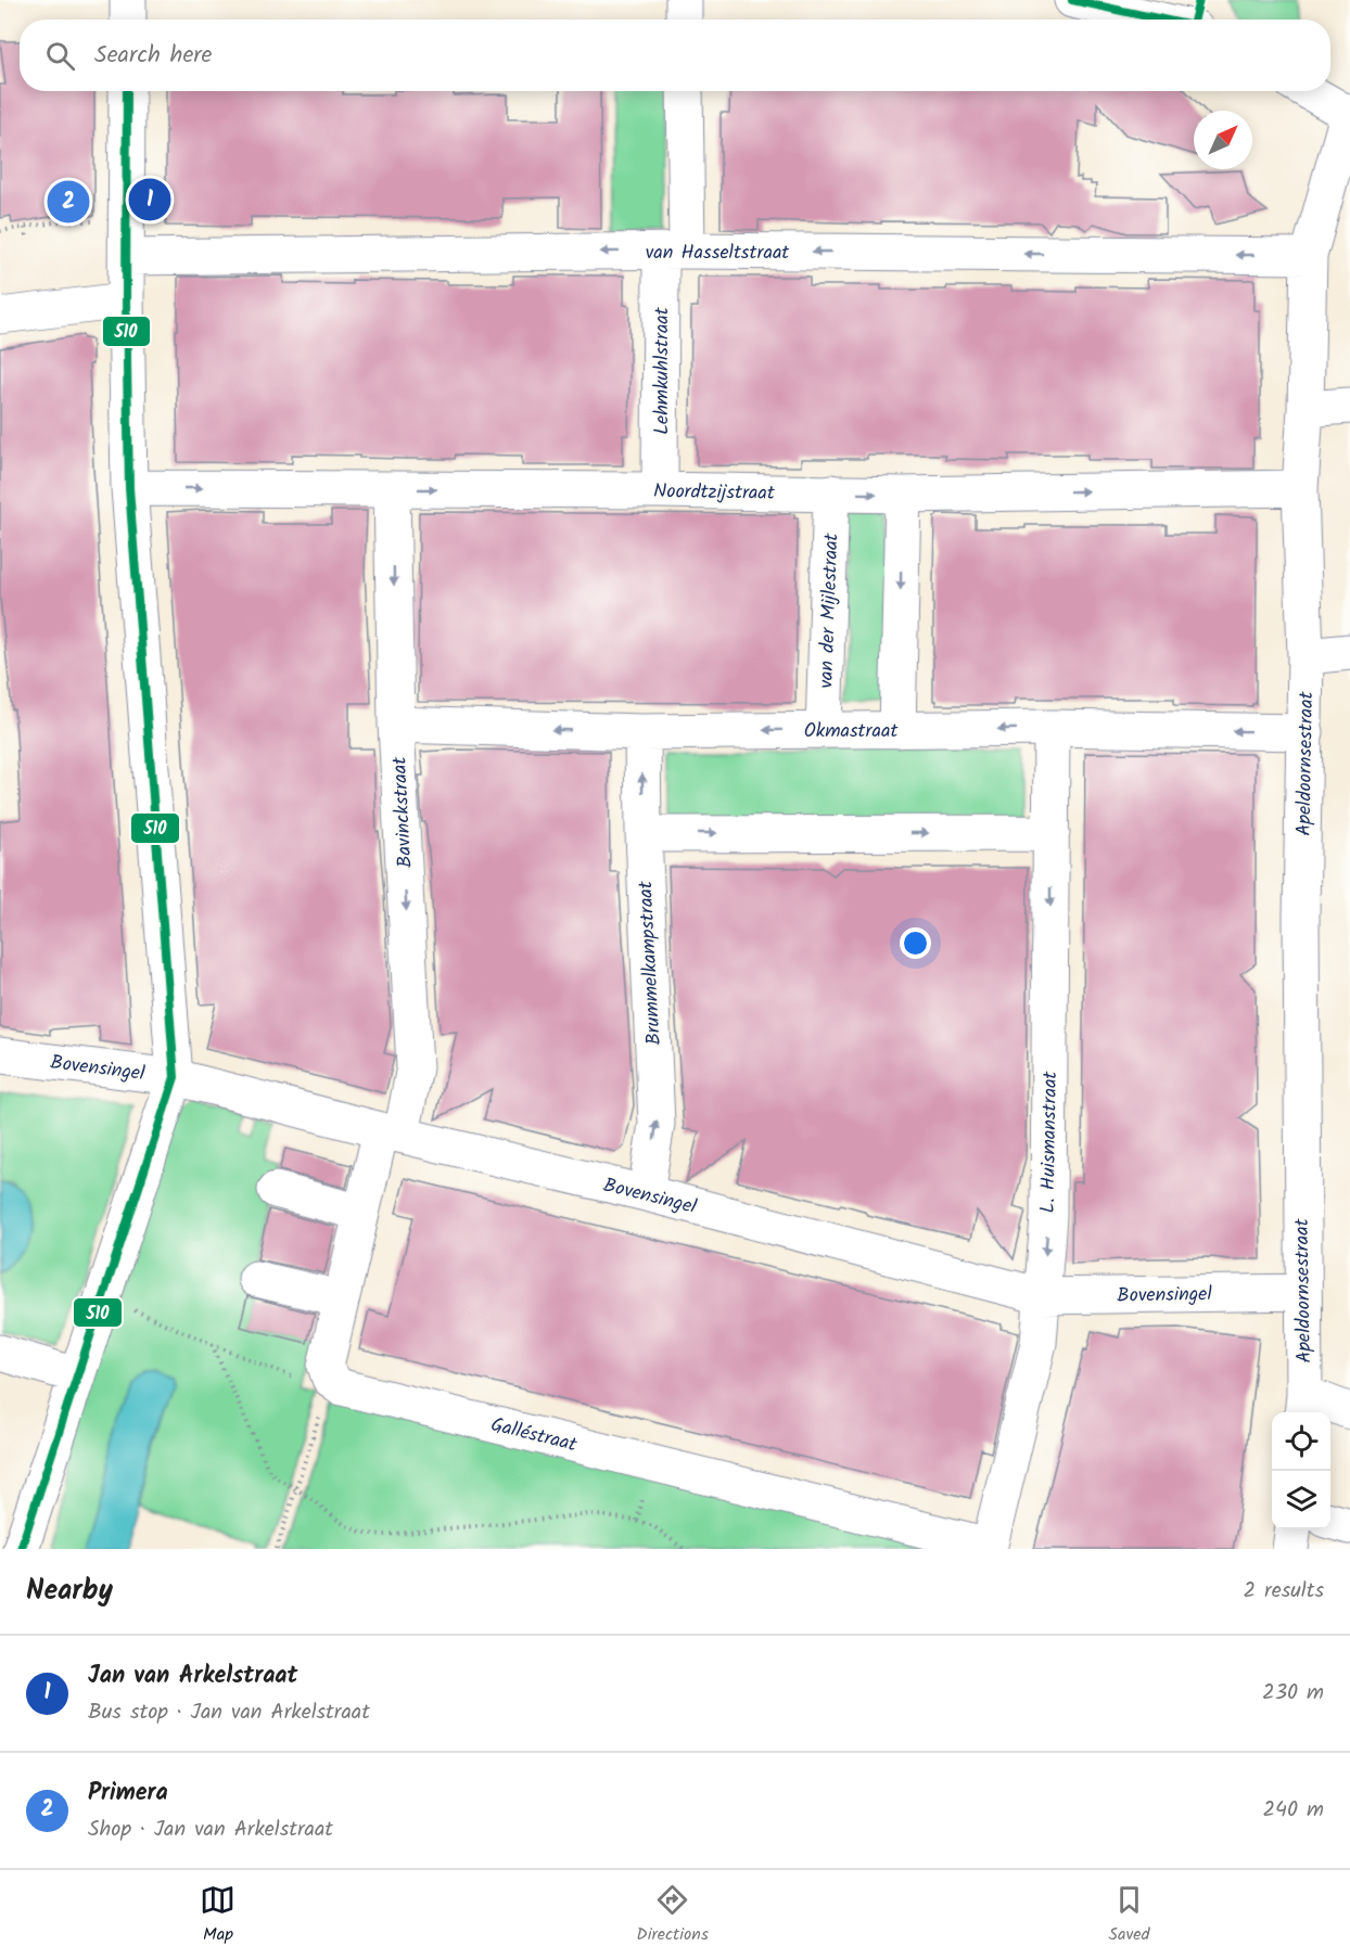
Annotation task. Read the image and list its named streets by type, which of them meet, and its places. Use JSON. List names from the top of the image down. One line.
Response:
{"streets":{"street":["van Hasseltstraat","Lehmkuhlstraat","Noordtzijstraat","van der Mijlestraat","Okmastraat","Apeldoornsestraat","Bavinckstraat","Brummelkampstraat","Bovensingel","L. Huismanstraat","Galléstraat"]},"crossings":[["van Hasseltstraat","Lehmkuhlstraat"],["van Hasseltstraat","Apeldoornsestraat"],["Lehmkuhlstraat","Noordtzijstraat"],["Noordtzijstraat","van der Mijlestraat"],["Noordtzijstraat","Apeldoornsestraat"],["Noordtzijstraat","Bavinckstraat"],["van der Mijlestraat","Okmastraat"],["Okmastraat","Apeldoornsestraat"],["Okmastraat","Bavinckstraat"],["Okmastraat","Brummelkampstraat"],["Okmastraat","L. Huismanstraat"],["Apeldoornsestraat","Bovensingel"],["Bavinckstraat","Bovensingel"],["Brummelkampstraat","Bovensingel"],["Bovensingel","L. Huismanstraat"],["L. Huismanstraat","Galléstraat"]],"one_way":["van Hasseltstraat","Noordtzijstraat","Brummelkampstraat","L. Huismanstraat"],"lines":["transit line 510"],"north":"top right","page":{"search":"Search here","pins":["1","2"],"heading":["Nearby","2 results"],"list":[{"mark":"1","name":"Jan van Arkelstraat","note":"Bus stop · Jan van Arkelstraat","value":"230 m"},{"mark":"2","name":"Primera","note":"Shop · Jan van Arkelstraat","value":"240 m"}],"nav":["Map","Directions","Saved"]}}
